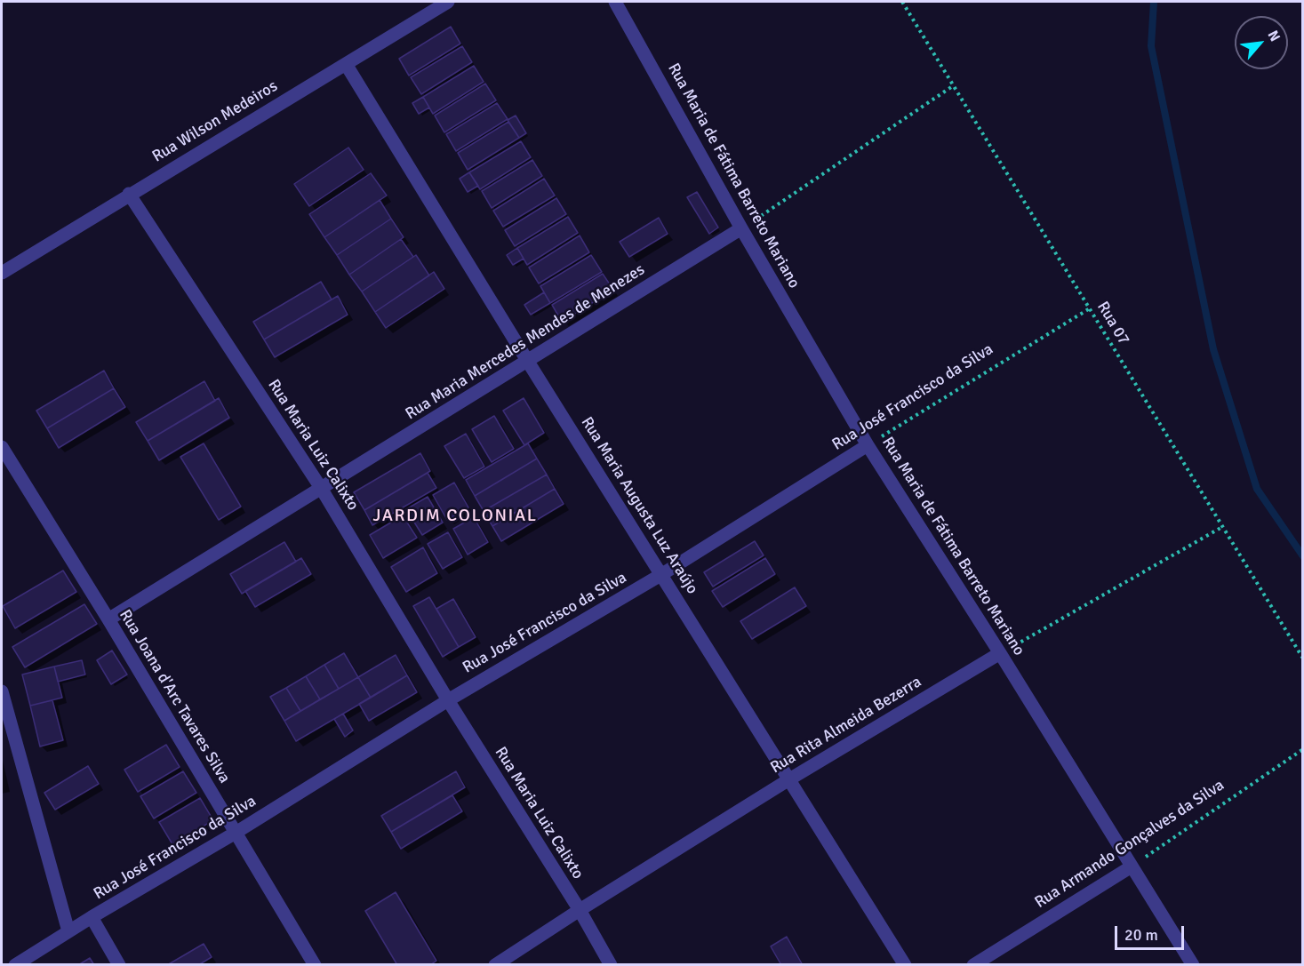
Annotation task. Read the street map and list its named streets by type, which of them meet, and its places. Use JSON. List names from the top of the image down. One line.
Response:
{"streets":{"street":["Rua Wilson Medeiros","Rua Maria de Fátima Barreto Mariano","Rua Maria Mercedes Mendes de Menezes","Rua José Francisco da Silva","Rua Maria Luiz Calixto","Rua Maria Augusta Luz Araújo","Rua Joana d'Arc Tavares Silva","Rua Rita Almeida Bezerra","Rua Armando Gonçalves da Silva"],"path":["Rua 07"]},"crossings":[["Rua Wilson Medeiros","Rua Maria Luiz Calixto"],["Rua Wilson Medeiros","Rua Maria Augusta Luz Araújo"],["Rua Maria de Fátima Barreto Mariano","Rua Maria Mercedes Mendes de Menezes"],["Rua Maria de Fátima Barreto Mariano","Rua José Francisco da Silva"],["Rua Maria de Fátima Barreto Mariano","Rua Rita Almeida Bezerra"],["Rua Maria de Fátima Barreto Mariano","Rua Armando Gonçalves da Silva"],["Rua 07","Rua José Francisco da Silva"],["Rua Maria Mercedes Mendes de Menezes","Rua Maria Luiz Calixto"],["Rua Maria Mercedes Mendes de Menezes","Rua Maria Augusta Luz Araújo"],["Rua Maria Mercedes Mendes de Menezes","Rua Joana d'Arc Tavares Silva"],["Rua José Francisco da Silva","Rua Maria Luiz Calixto"],["Rua José Francisco da Silva","Rua Maria Augusta Luz Araújo"],["Rua José Francisco da Silva","Rua Joana d'Arc Tavares Silva"],["Rua Maria Luiz Calixto","Rua Rita Almeida Bezerra"],["Rua Maria Augusta Luz Araújo","Rua Rita Almeida Bezerra"]],"districts":["JARDIM COLONIAL"],"scale_bar":"20 m","north":"top right"}
